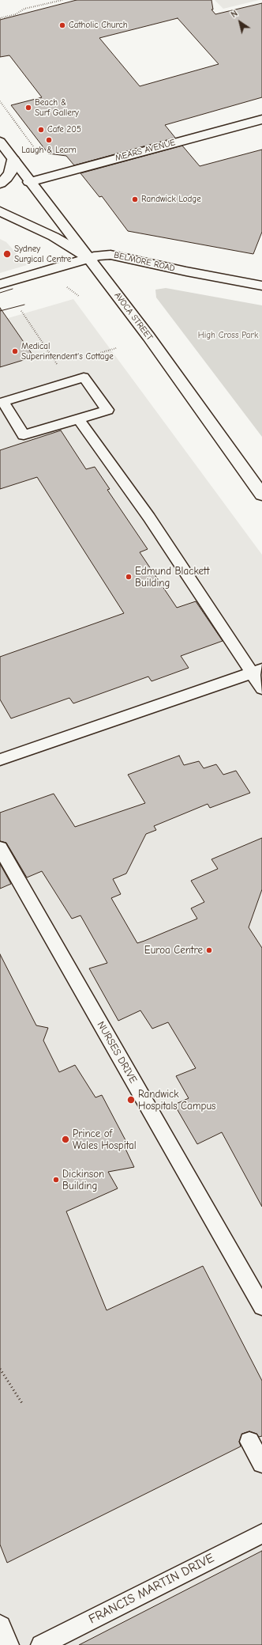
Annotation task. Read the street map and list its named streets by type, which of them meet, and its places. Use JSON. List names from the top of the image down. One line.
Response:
{"streets":{"main road":["MEARS AVENUE","BELMORE ROAD","AVOCA STREET"],"lane":["NURSES DRIVE","FRANCIS MARTIN DRIVE"]},"crossings":[["MEARS AVENUE","AVOCA STREET"],["BELMORE ROAD","AVOCA STREET"]],"parks":["High Cross Park"],"places":["Catholic Church","Beach & Surf Gallery","Cafe 205","Laugh & Learn","Randwick Lodge","Sydney Surgical Centre","Medical Superintendent's Cottage","Edmund Blackett Building","Euroa Centre","Randwick Hospitals Campus","Prince of Wales Hospital","Dickinson Building"],"north":"top left"}
